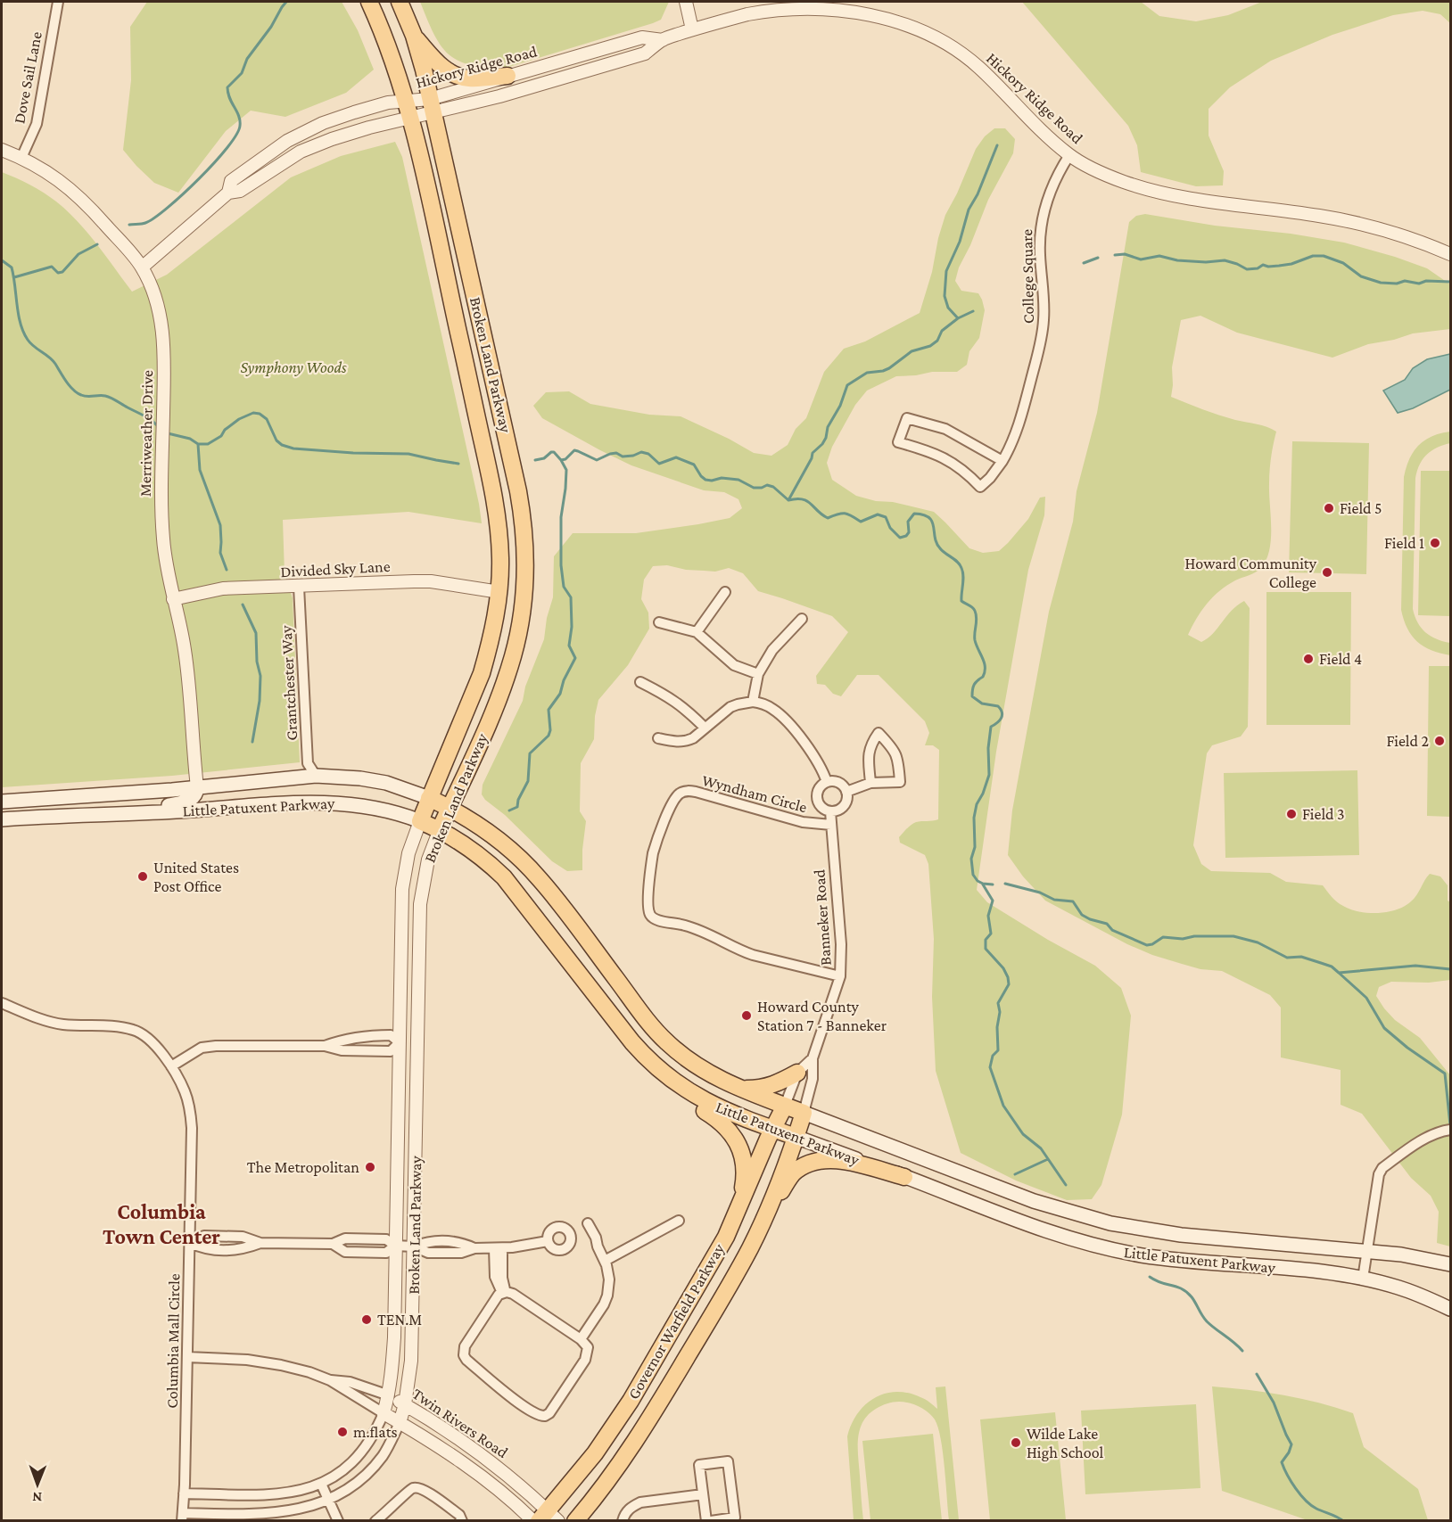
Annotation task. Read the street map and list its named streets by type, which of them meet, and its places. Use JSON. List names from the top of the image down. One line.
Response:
{"streets":{"main road":["Broken Land Parkway","Little Patuxent Parkway","Governor Warfield Parkway"],"street":["Hickory Ridge Road","Dove Sail Lane","College Square","Merriweather Drive","Divided Sky Lane","Grantchester Way","Wyndham Circle","Banneker Road","Columbia Mall Circle","Twin Rivers Road"]},"crossings":[["Hickory Ridge Road","College Square"],["Hickory Ridge Road","Broken Land Parkway"],["Hickory Ridge Road","Merriweather Drive"],["Dove Sail Lane","Merriweather Drive"],["Broken Land Parkway","Divided Sky Lane"],["Broken Land Parkway","Little Patuxent Parkway"],["Broken Land Parkway","Columbia Mall Circle"],["Broken Land Parkway","Twin Rivers Road"],["Merriweather Drive","Divided Sky Lane"],["Merriweather Drive","Little Patuxent Parkway"],["Divided Sky Lane","Grantchester Way"],["Grantchester Way","Little Patuxent Parkway"],["Wyndham Circle","Banneker Road"],["Little Patuxent Parkway","Banneker Road"],["Little Patuxent Parkway","Governor Warfield Parkway"],["Banneker Road","Governor Warfield Parkway"],["Governor Warfield Parkway","Twin Rivers Road"],["Columbia Mall Circle","Twin Rivers Road"]],"districts":["Columbia Town Center"],"parks":["Symphony Woods"],"places":["Field 5","Field 1","Howard Community College","Field 4","Field 2","Field 3","United States Post Office","Howard County Station 7 - Banneker","The Metropolitan","TEN.M","m.flats","Wilde Lake High School"],"north":"bottom"}
